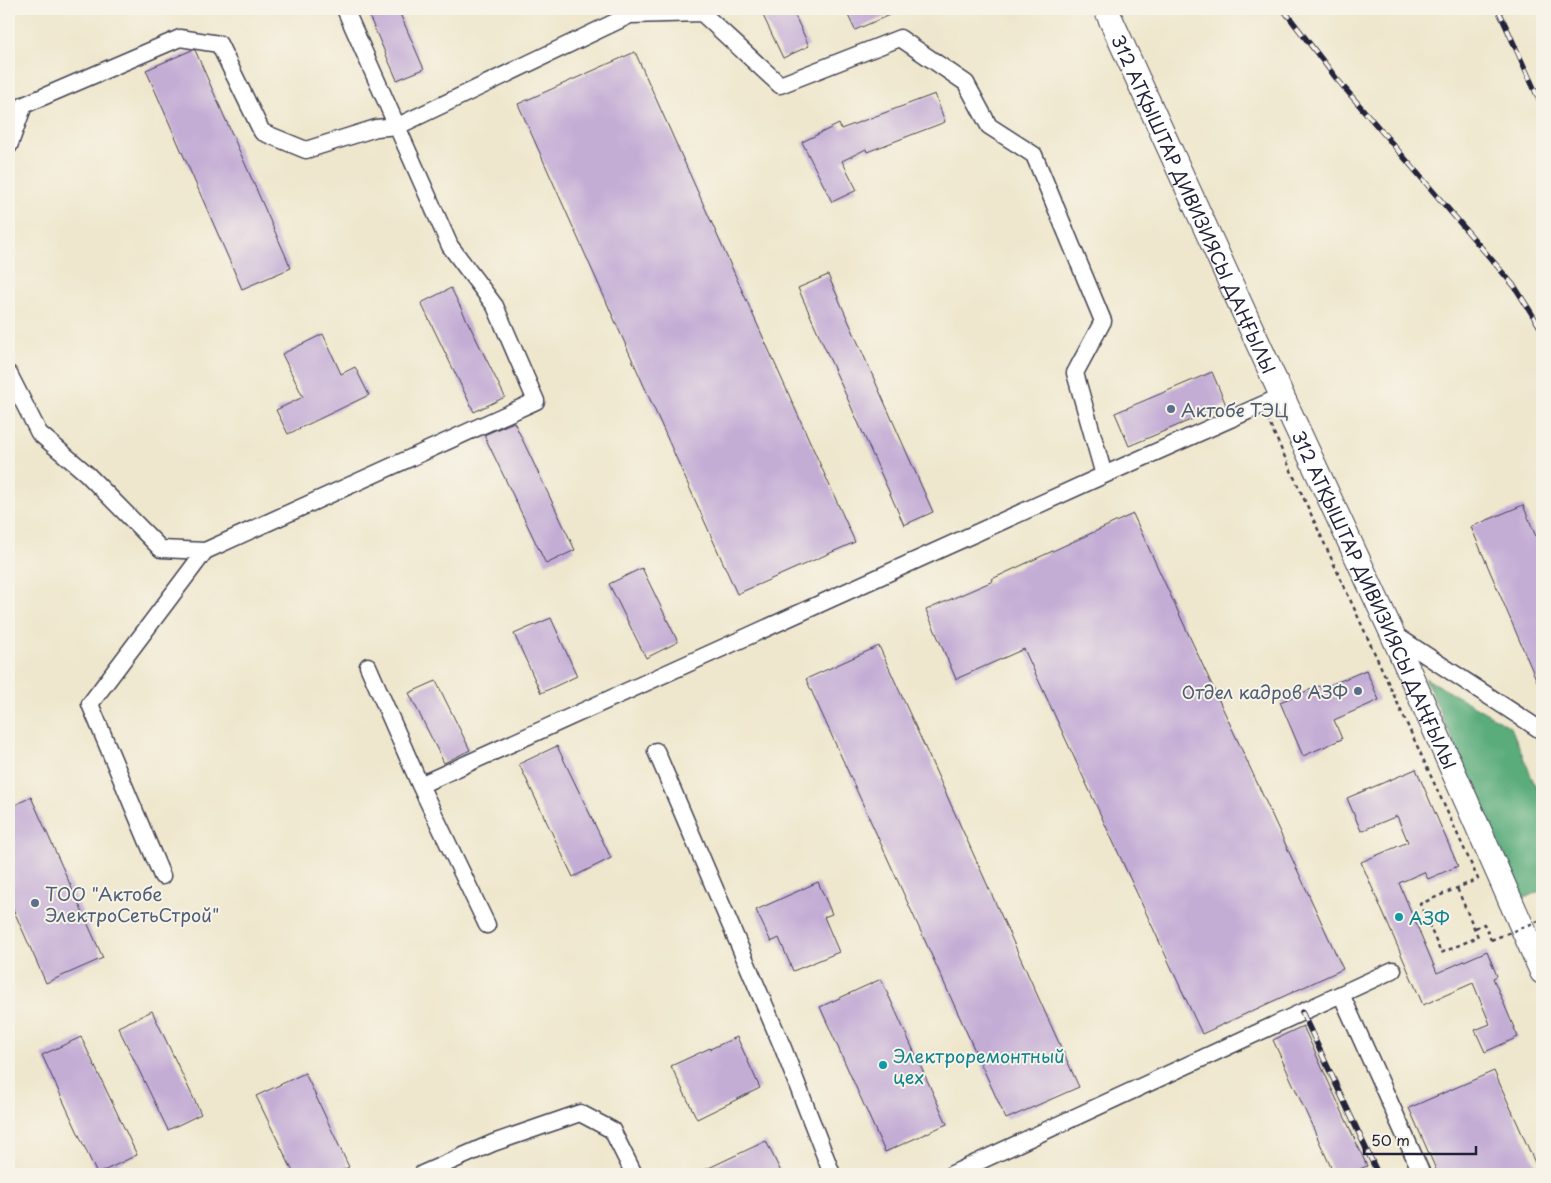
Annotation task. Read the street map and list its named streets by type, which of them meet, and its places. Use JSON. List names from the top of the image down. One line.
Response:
{"streets":{"highway":["312 АТҚЫШТАР ДИВИЗИЯСЫ ДАҢҒЫЛЫ"]},"places":["Актобе ТЭЦ","Отдел кадров АЗФ","ТОО \"Актобе ЭлектроСетьСтрой\"","АЗФ","Электроремонтный цех"],"scale_bar":"50 m"}
